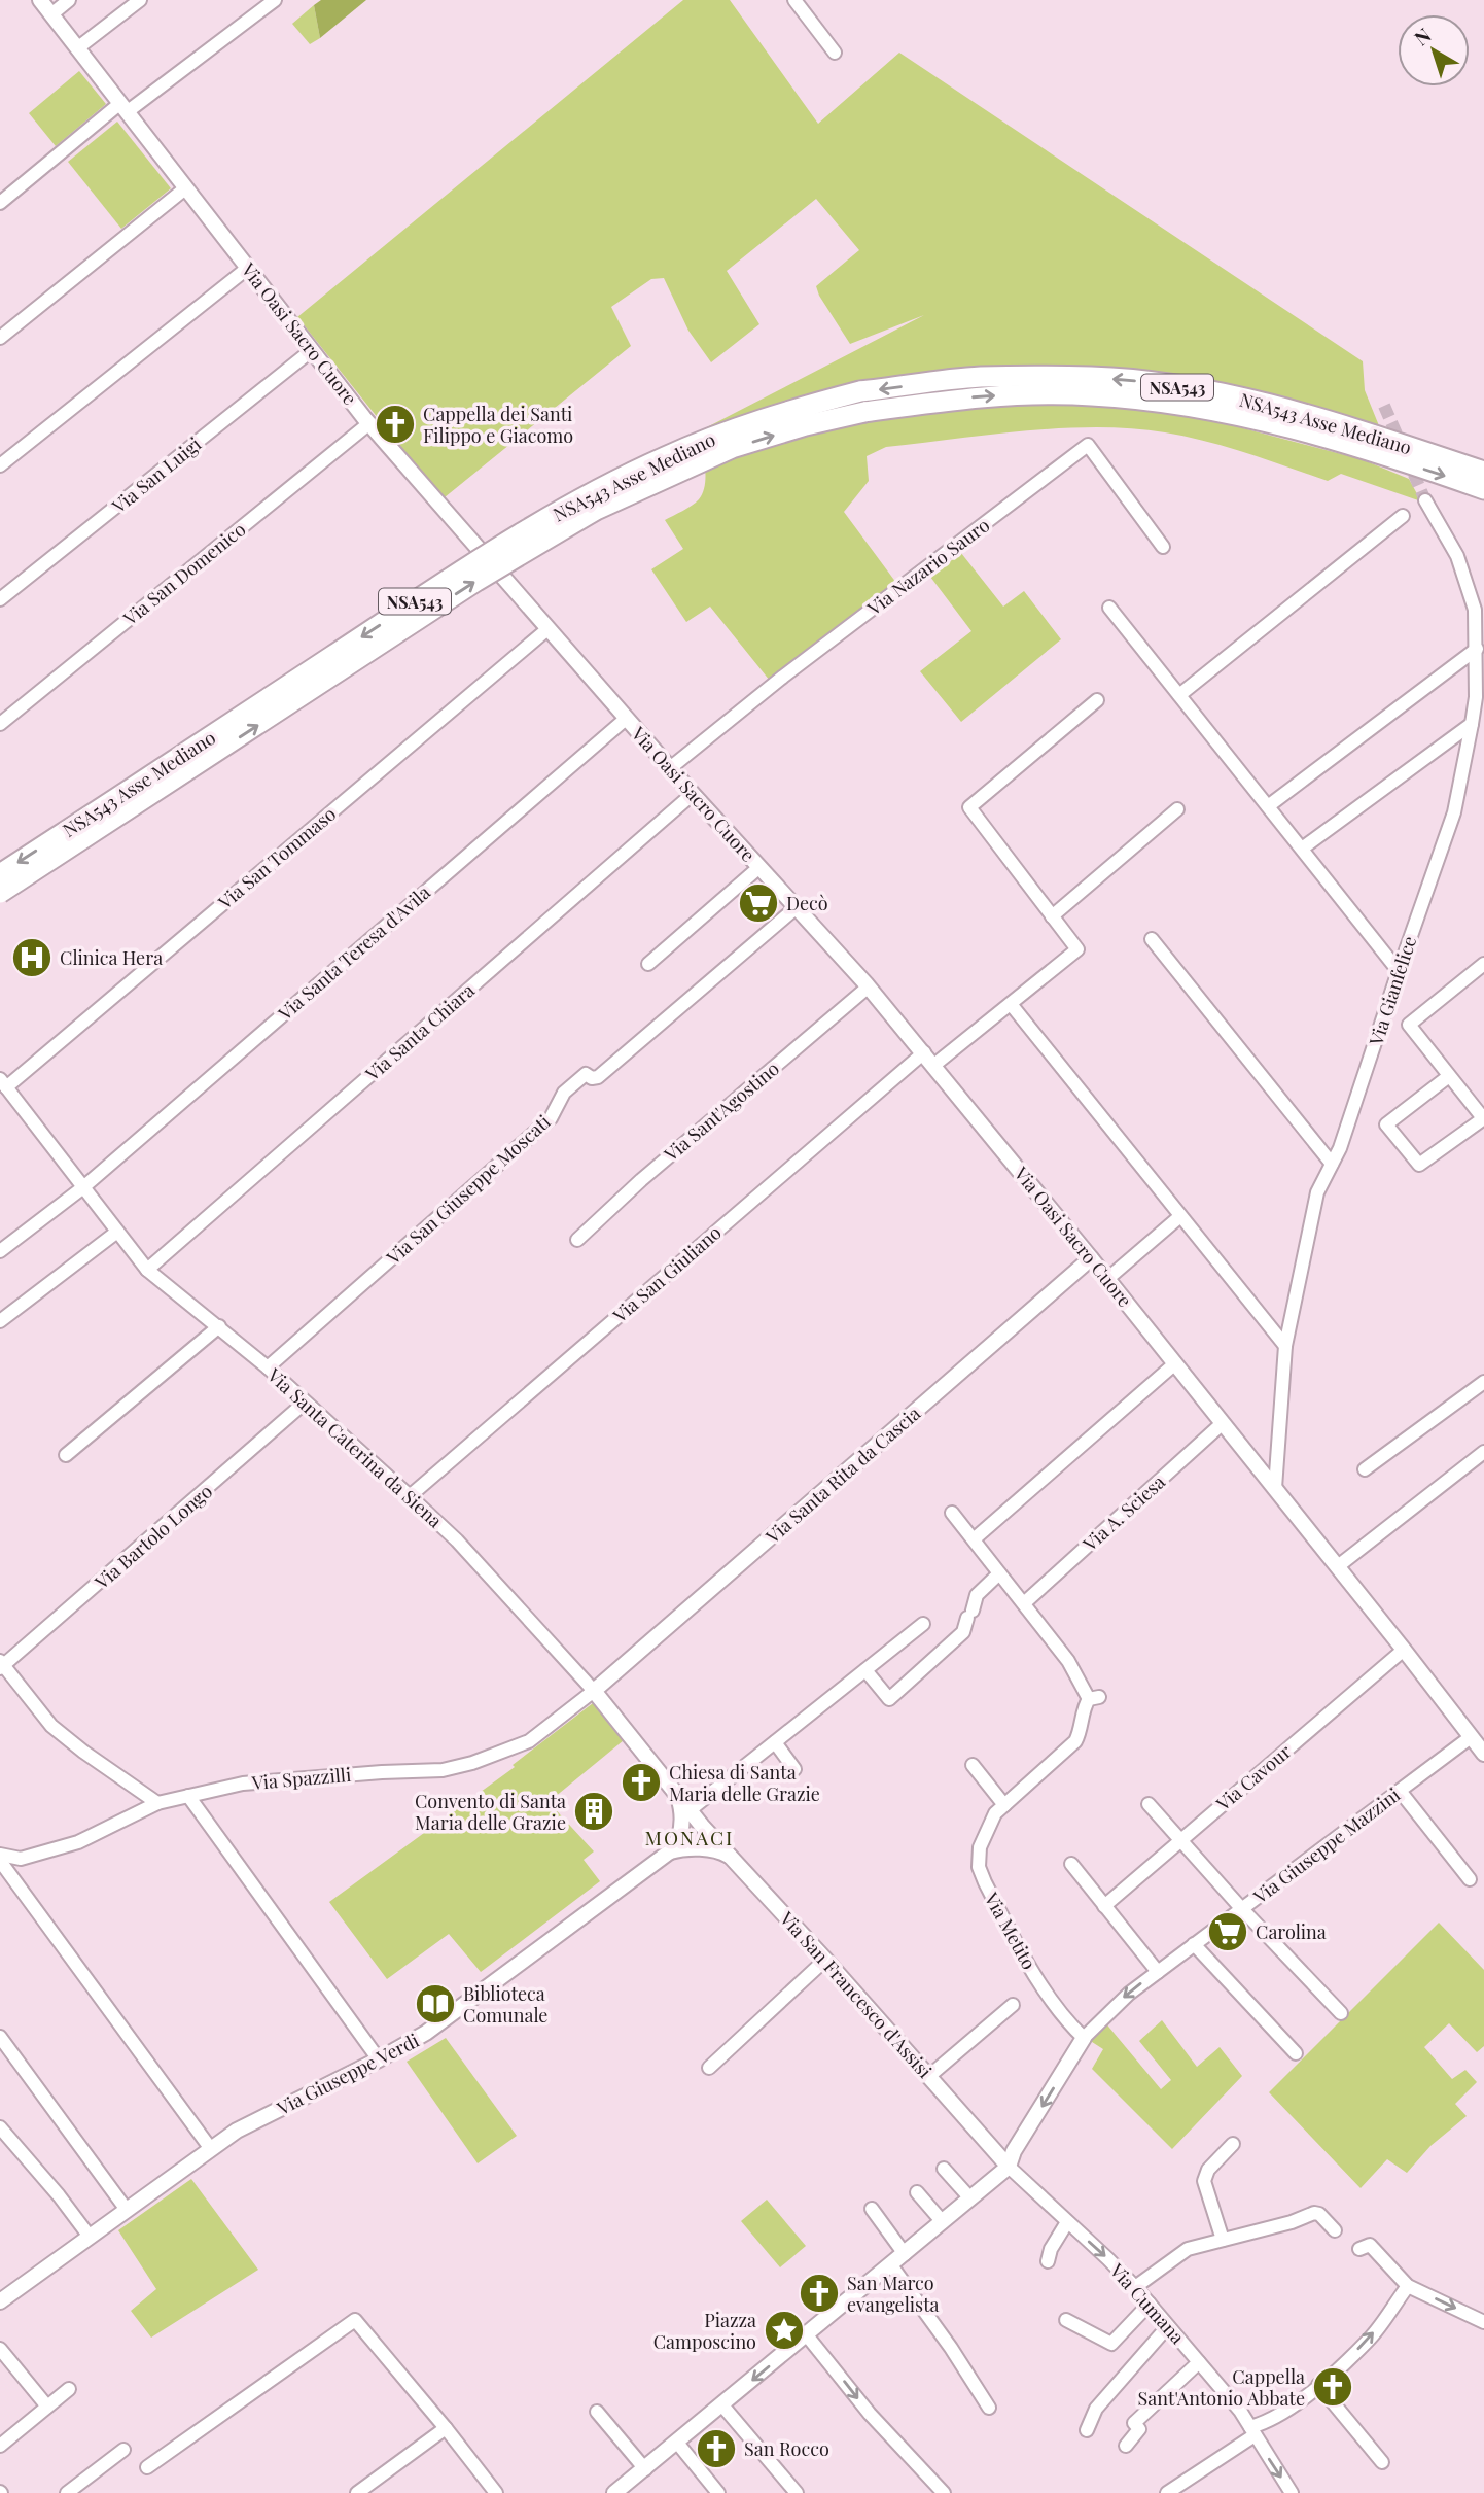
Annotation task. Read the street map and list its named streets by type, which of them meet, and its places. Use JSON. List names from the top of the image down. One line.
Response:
{"streets":{"highway":["NSA543","NSA543 Asse Mediano"],"street":["Via Oasi Sacro Cuore","Via San Luigi","Via Nazario Sauro","Via San Domenico","Via San Tommaso","Via Santa Teresa d'Avila","Via Gianfelice","Via Santa Chiara","Via Sant'Agostino","Via San Giuseppe Moscati","Via San Giuliano","Via Santa Caterina da Siena","Via Santa Rita da Cascia","Via A. Sciesa","Via Bartolo Longo","Via Cavour","Via Spazzilli","Via Giuseppe Mazzini","Via Metito","Via San Francesco d'Assisi","Via Giuseppe Verdi","Via Cumana"]},"crossings":[["Via Oasi Sacro Cuore","Via San Luigi"],["Via Oasi Sacro Cuore","Via Nazario Sauro"],["Via Oasi Sacro Cuore","Via San Domenico"],["Via Oasi Sacro Cuore","Via San Tommaso"],["Via Oasi Sacro Cuore","Via Santa Teresa d'Avila"],["Via Oasi Sacro Cuore","Via Gianfelice"],["Via Oasi Sacro Cuore","Via Santa Chiara"],["Via Oasi Sacro Cuore","Via Sant'Agostino"],["Via Oasi Sacro Cuore","Via San Giuseppe Moscati"],["Via Oasi Sacro Cuore","Via San Giuliano"],["Via Oasi Sacro Cuore","Via Santa Rita da Cascia"],["Via Oasi Sacro Cuore","Via A. Sciesa"],["Via Oasi Sacro Cuore","Via Cavour"],["Via Oasi Sacro Cuore","Via Giuseppe Mazzini"],["Via San Tommaso","Via Santa Caterina da Siena"],["Via Santa Teresa d'Avila","Via Santa Caterina da Siena"],["Via Santa Chiara","Via Santa Caterina da Siena"],["Via San Giuseppe Moscati","Via Santa Caterina da Siena"],["Via San Giuliano","Via Santa Caterina da Siena"],["Via Santa Caterina da Siena","Via Santa Rita da Cascia"],["Via Santa Caterina da Siena","Via Bartolo Longo"],["Via Santa Caterina da Siena","Via Spazzilli"],["Via Santa Caterina da Siena","Via San Francesco d'Assisi"],["Via Santa Caterina da Siena","Via Giuseppe Verdi"],["Via Santa Rita da Cascia","Via Spazzilli"],["Via A. Sciesa","Via Metito"],["Via Giuseppe Mazzini","Via Metito"],["Via San Francesco d'Assisi","Via Giuseppe Verdi"],["Via San Francesco d'Assisi","Via Cumana"]],"districts":["MONACI"],"places":{"church":["Cappella dei Santi Filippo e Giacomo","Chiesa di Santa Maria delle Grazie","San Marco evangelista","Cappella Sant'Antonio Abbate","San Rocco"],"supermarket":["Decò","Carolina"],"hospital":["Clinica Hera"],"building":["Convento di Santa Maria delle Grazie"],"library":["Biblioteca Comunale"],"place":["Piazza Camposcino"]},"north":"top left"}
